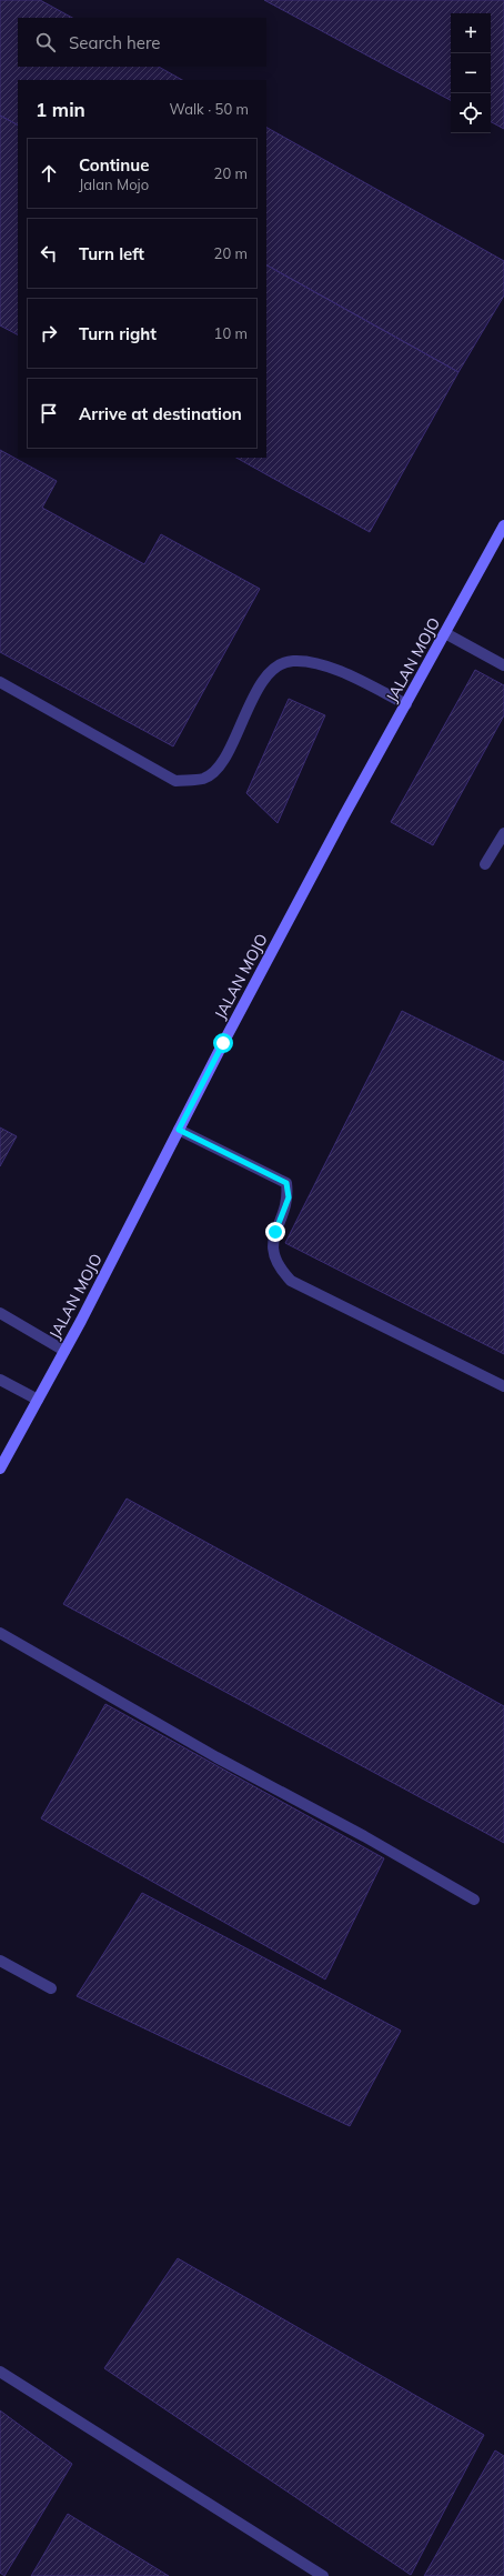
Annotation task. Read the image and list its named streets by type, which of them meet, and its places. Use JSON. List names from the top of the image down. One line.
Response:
{"streets":{"street":["JALAN MOJO"]},"page":{"map_buttons":["+","−"],"search":"Search here","heading":["1 min","Walk · 50 m"],"list":[["Continue","Jalan Mojo","20 m"],["Turn left","20 m"],["Turn right","10 m"],"Arrive at destination"]}}
